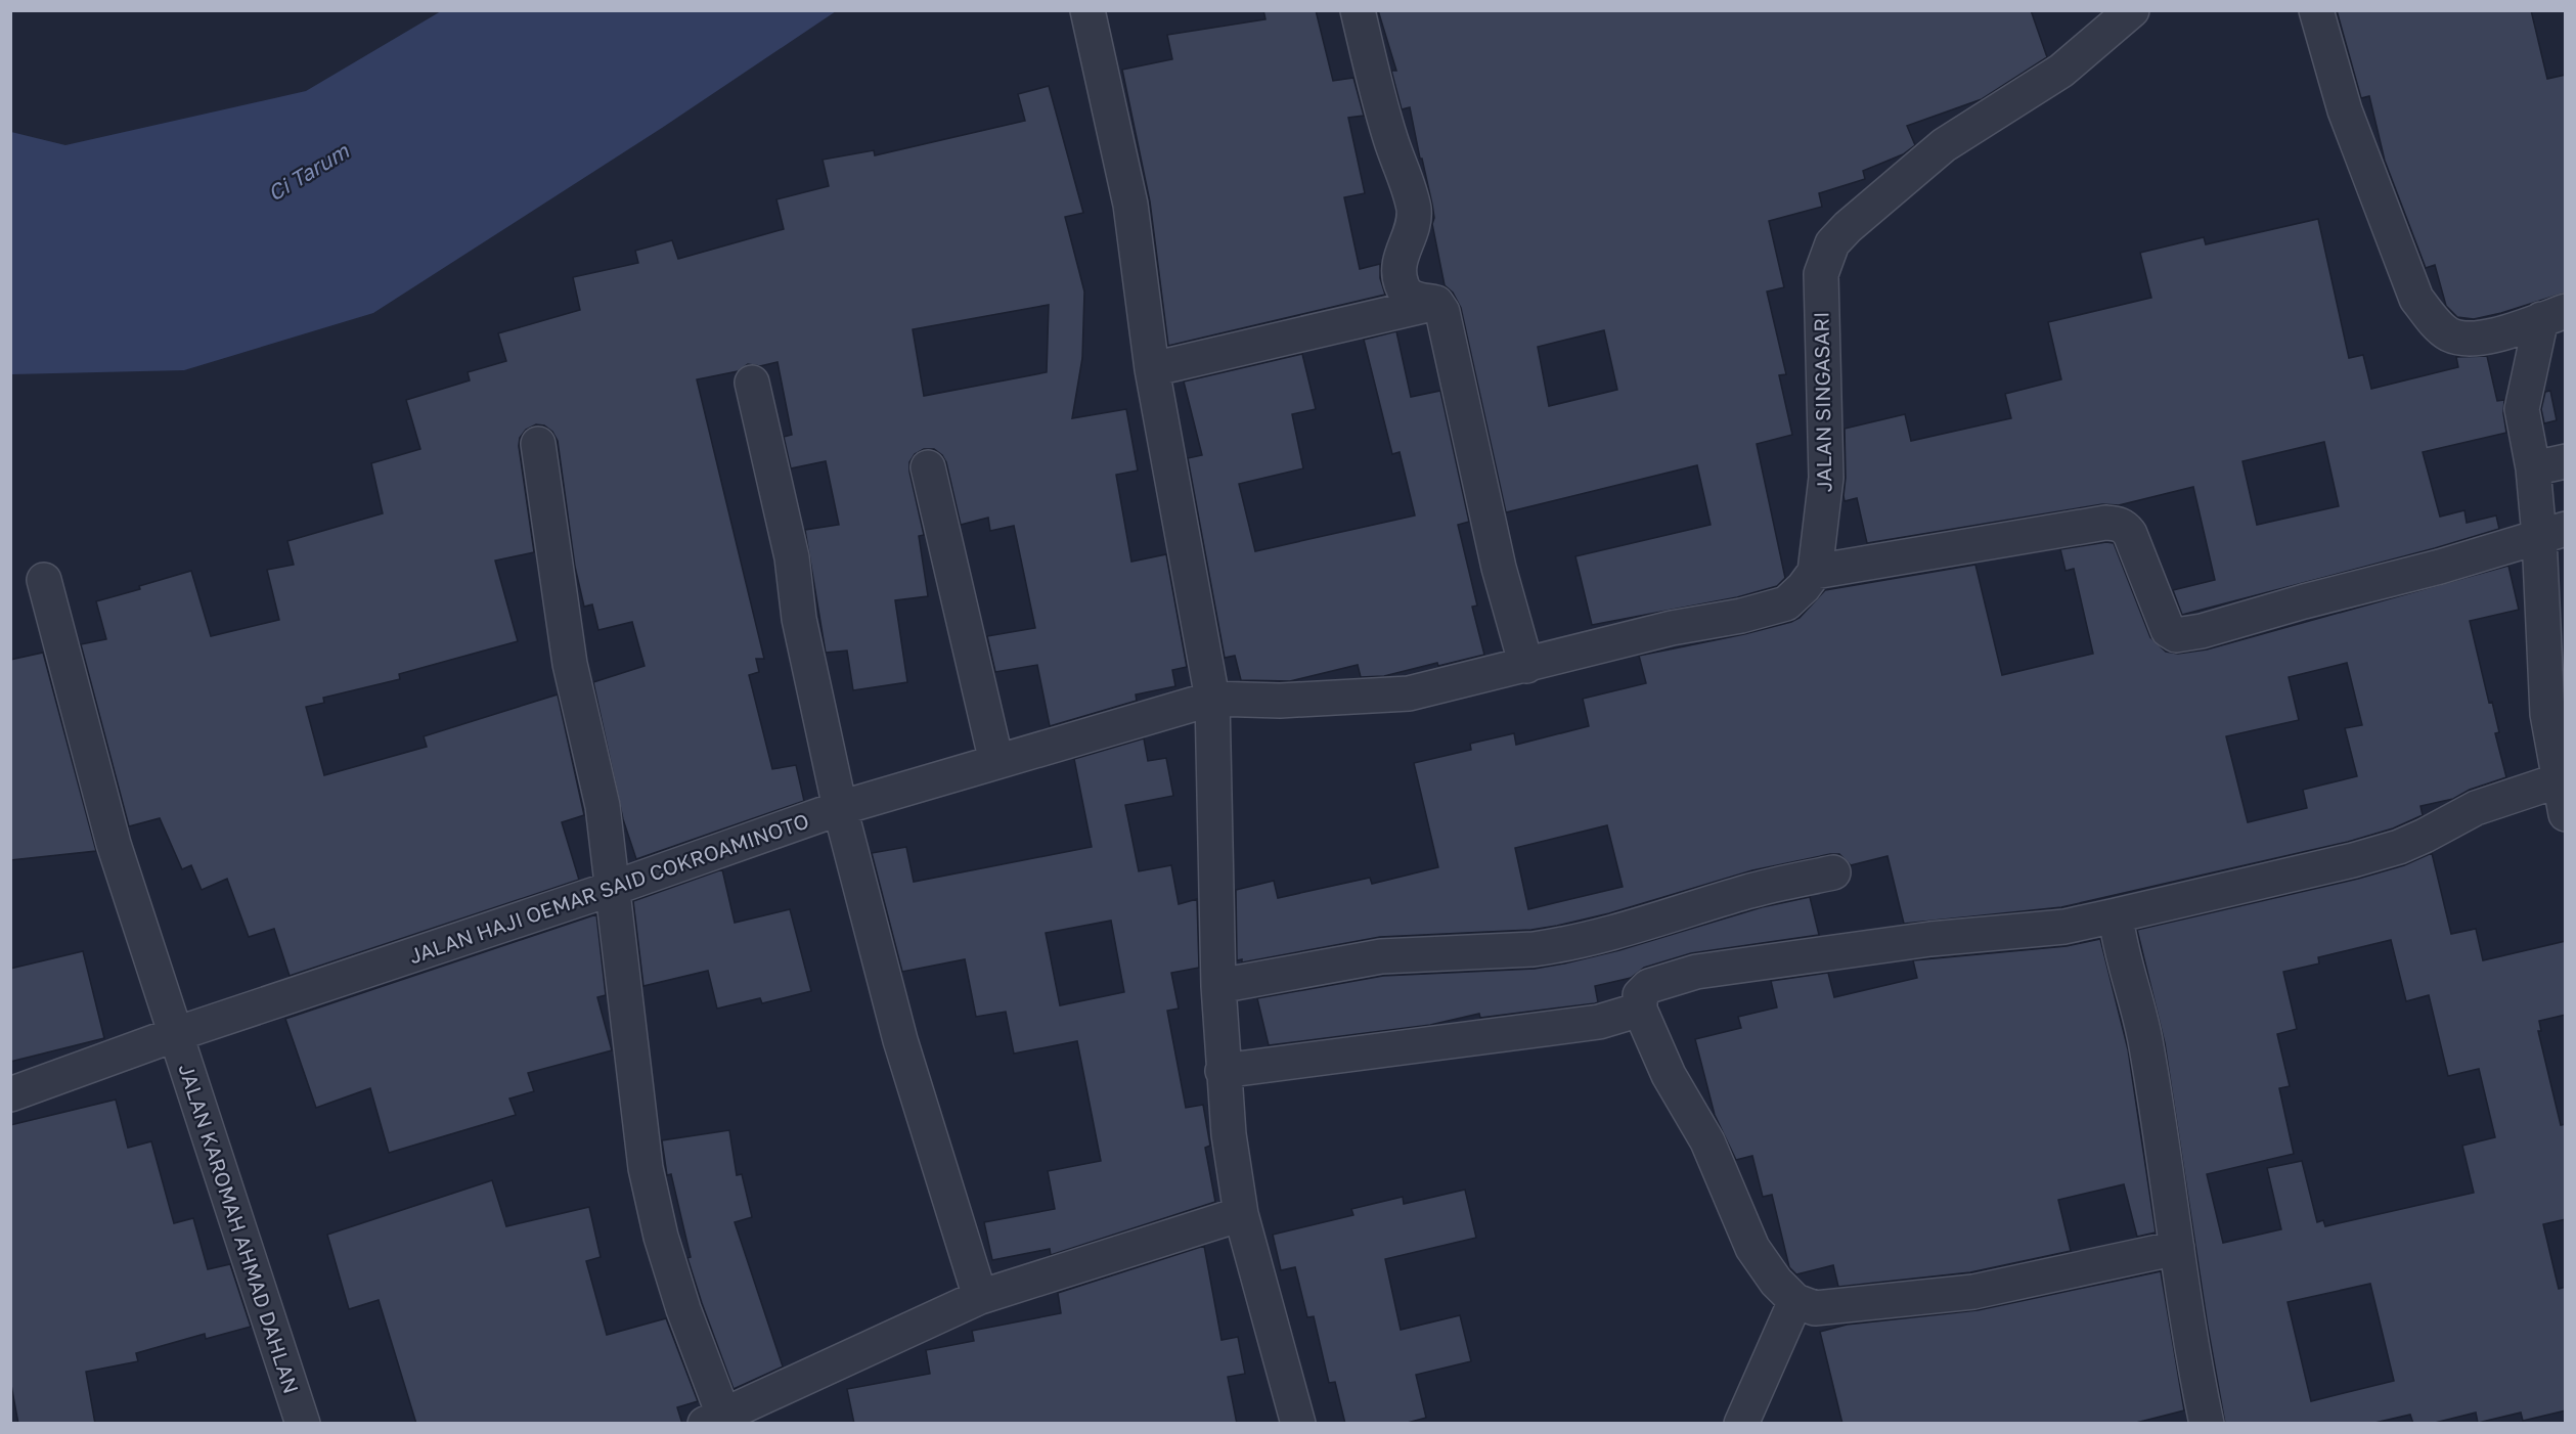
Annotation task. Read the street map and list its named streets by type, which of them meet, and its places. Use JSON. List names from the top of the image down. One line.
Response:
{"streets":{"street":["JALAN SINGASARI","JALAN HAJI OEMAR SAID COKROAMINOTO","JALAN KAROMAH AHMAD DAHLAN"]},"crossings":[["JALAN HAJI OEMAR SAID COKROAMINOTO","JALAN KAROMAH AHMAD DAHLAN"]],"water":["Ci Tarum"]}
